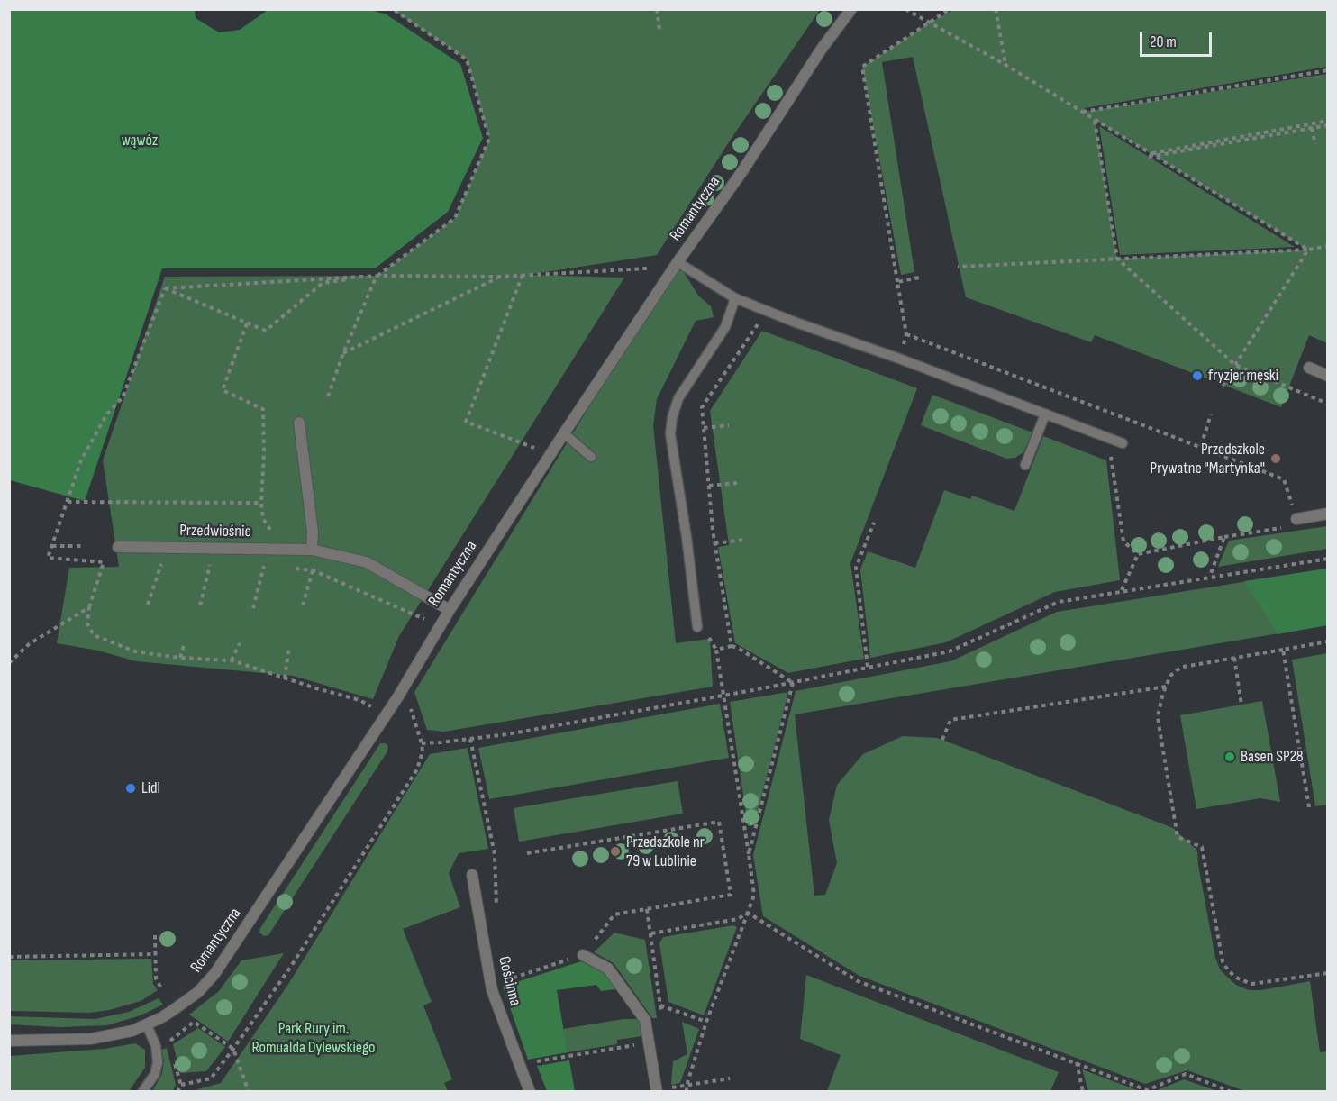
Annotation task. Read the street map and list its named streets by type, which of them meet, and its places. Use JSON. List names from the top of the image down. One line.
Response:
{"streets":{"street":["Romantyczna","Przedwiośnie","Gościnna"]},"crossings":[["Romantyczna","Przedwiośnie"]],"parks":["wąwóz","Park Rury im. Romualda Dylewskiego"],"places":["fryzjer męski","Przedszkole Prywatne \"Martynka\"","Basen SP28","Lidl","Przedszkole nr 79 w Lublinie"],"scale_bar":"20 m"}
